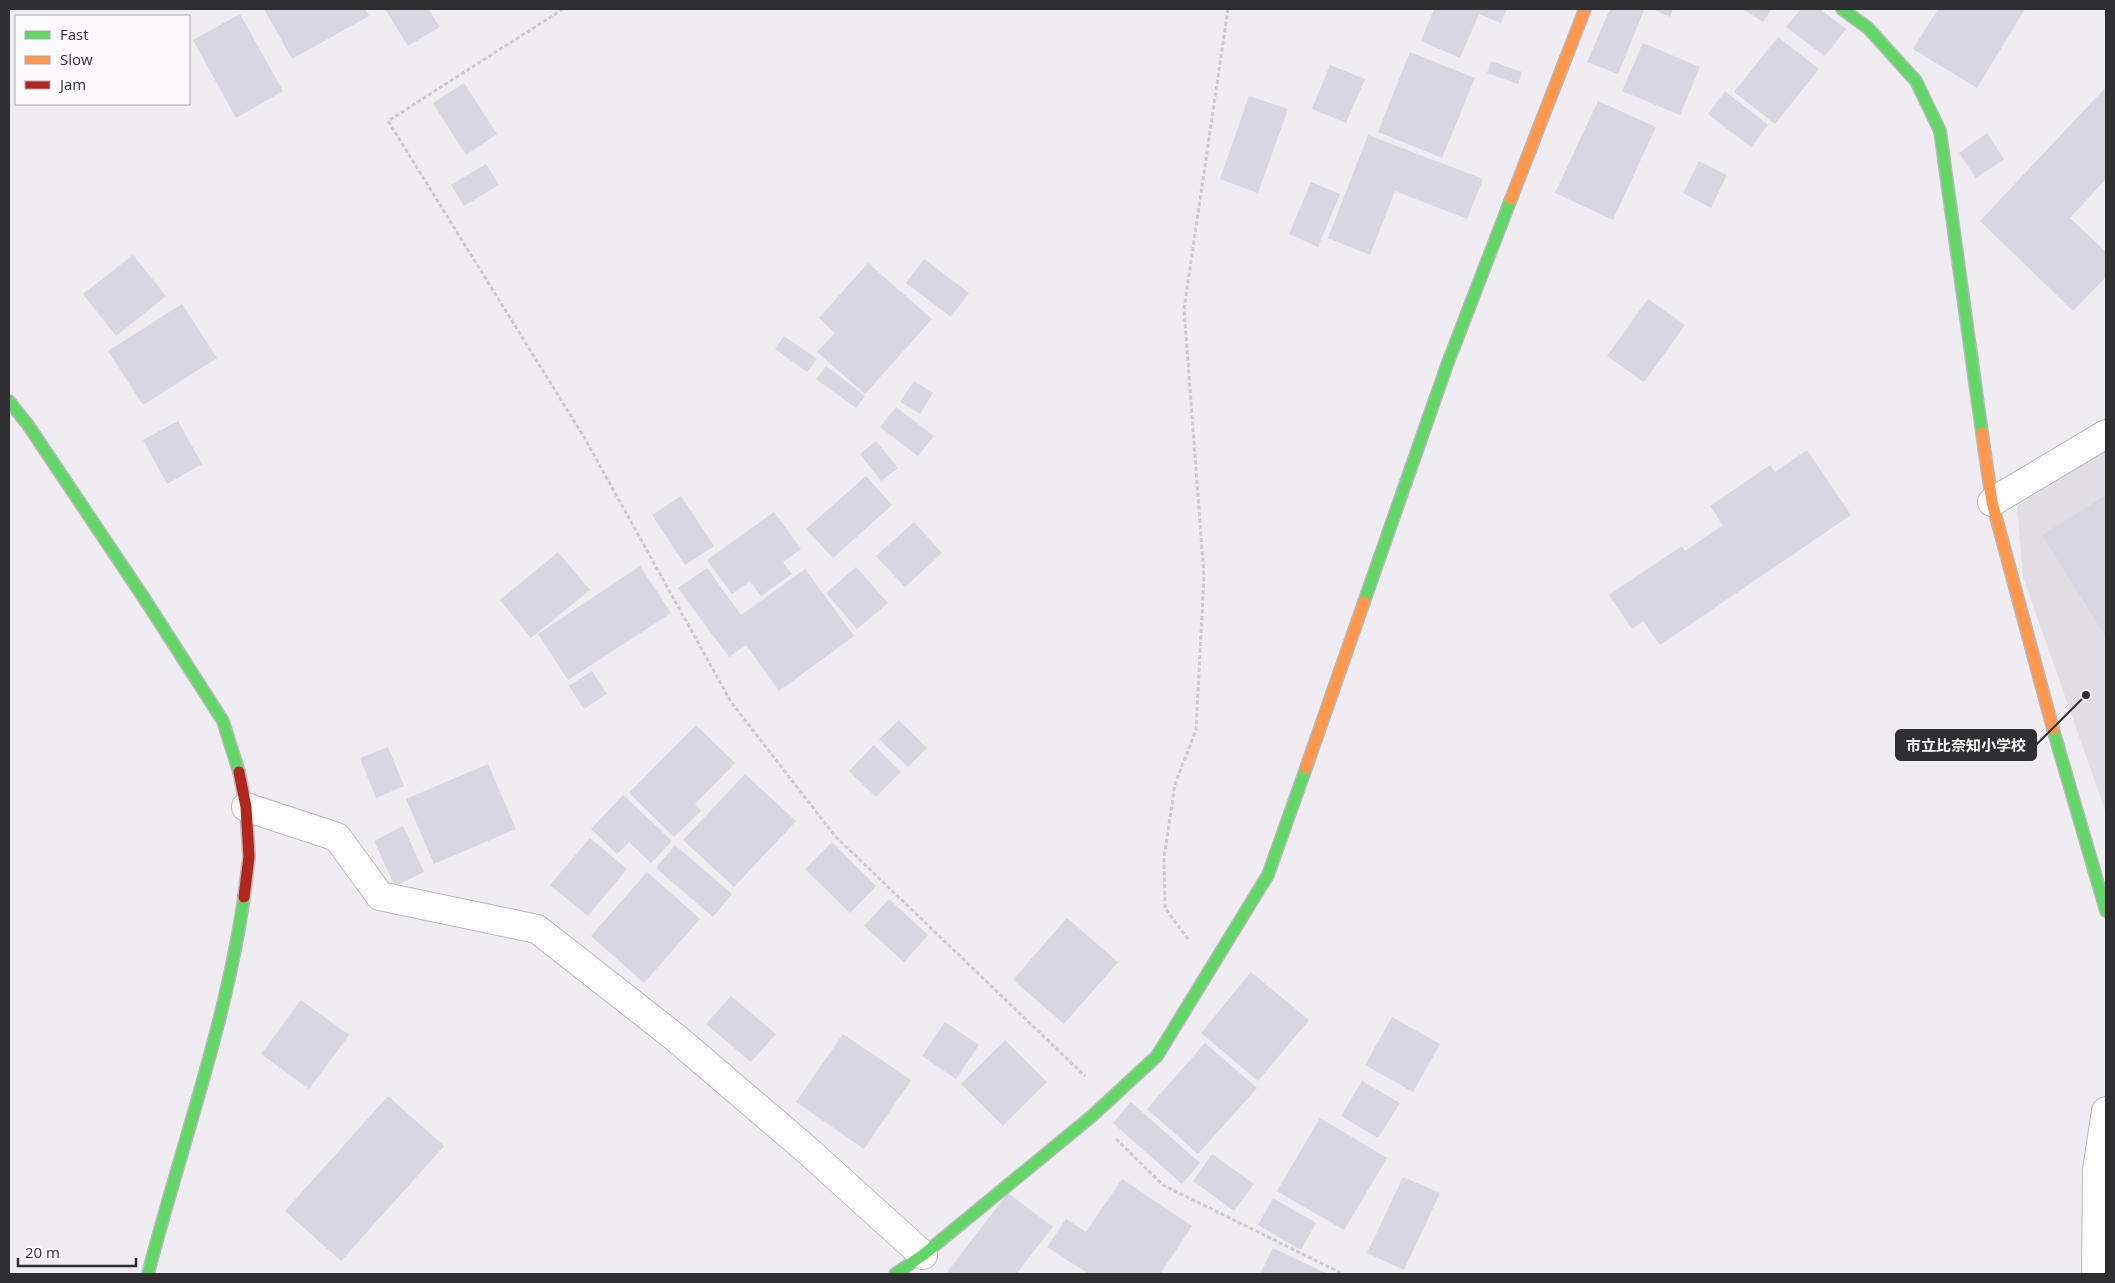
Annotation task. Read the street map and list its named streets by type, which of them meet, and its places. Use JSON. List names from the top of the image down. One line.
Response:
{"places":["市立比奈知小学校"],"legend":["Fast","Slow","Jam"],"scale_bar":"20 m"}
